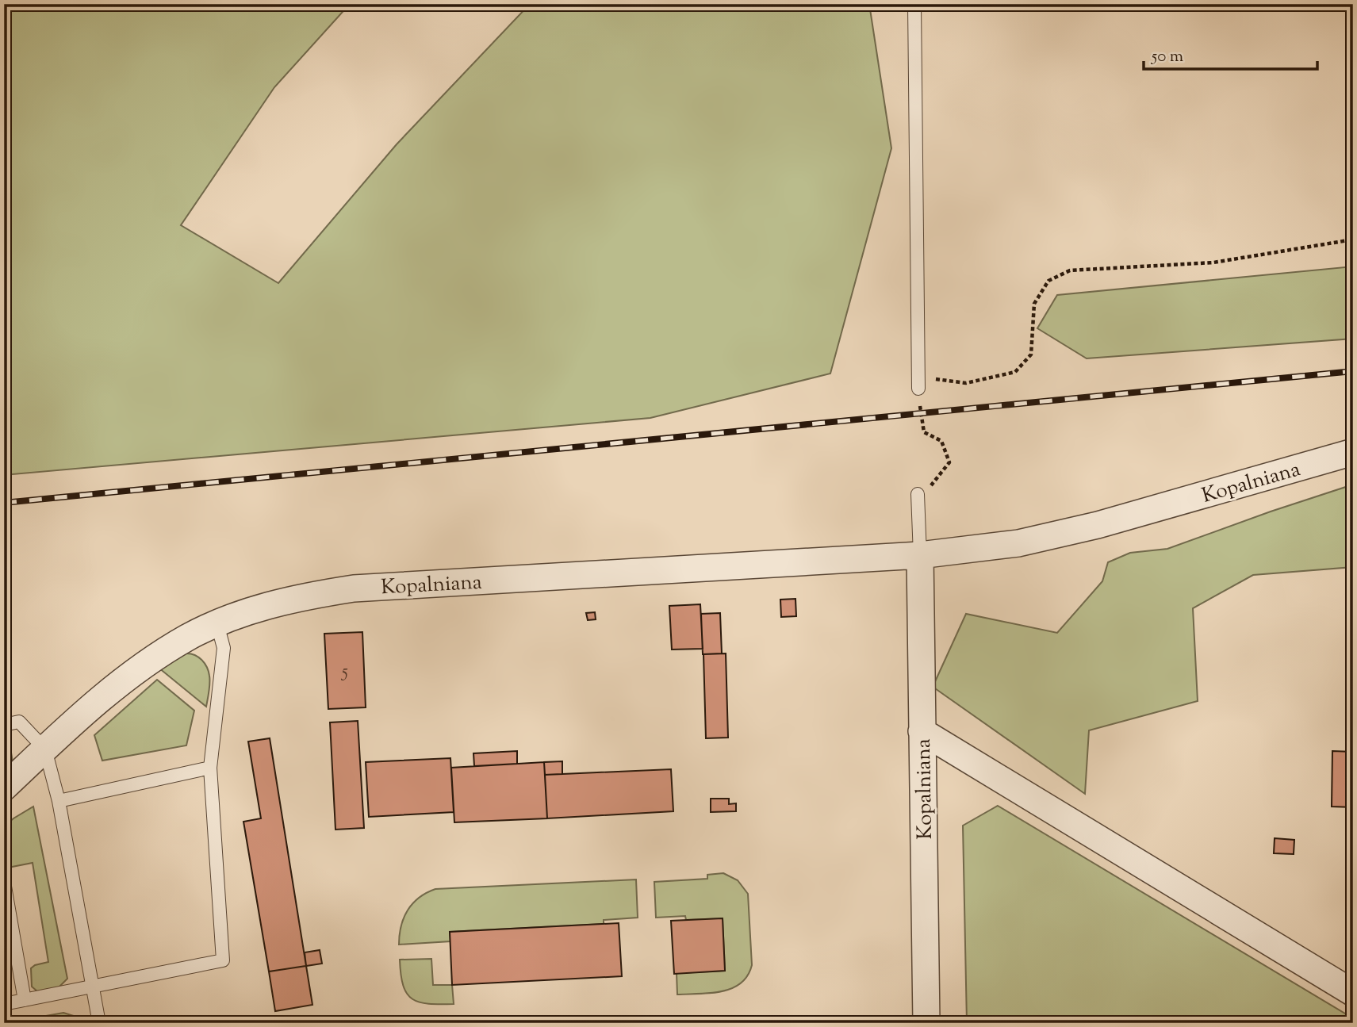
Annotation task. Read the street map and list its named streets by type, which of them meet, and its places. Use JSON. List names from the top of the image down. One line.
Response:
{"streets":{"street":["Kopalniana"]},"house_numbers":["5"],"scale_bar":"50 m"}
